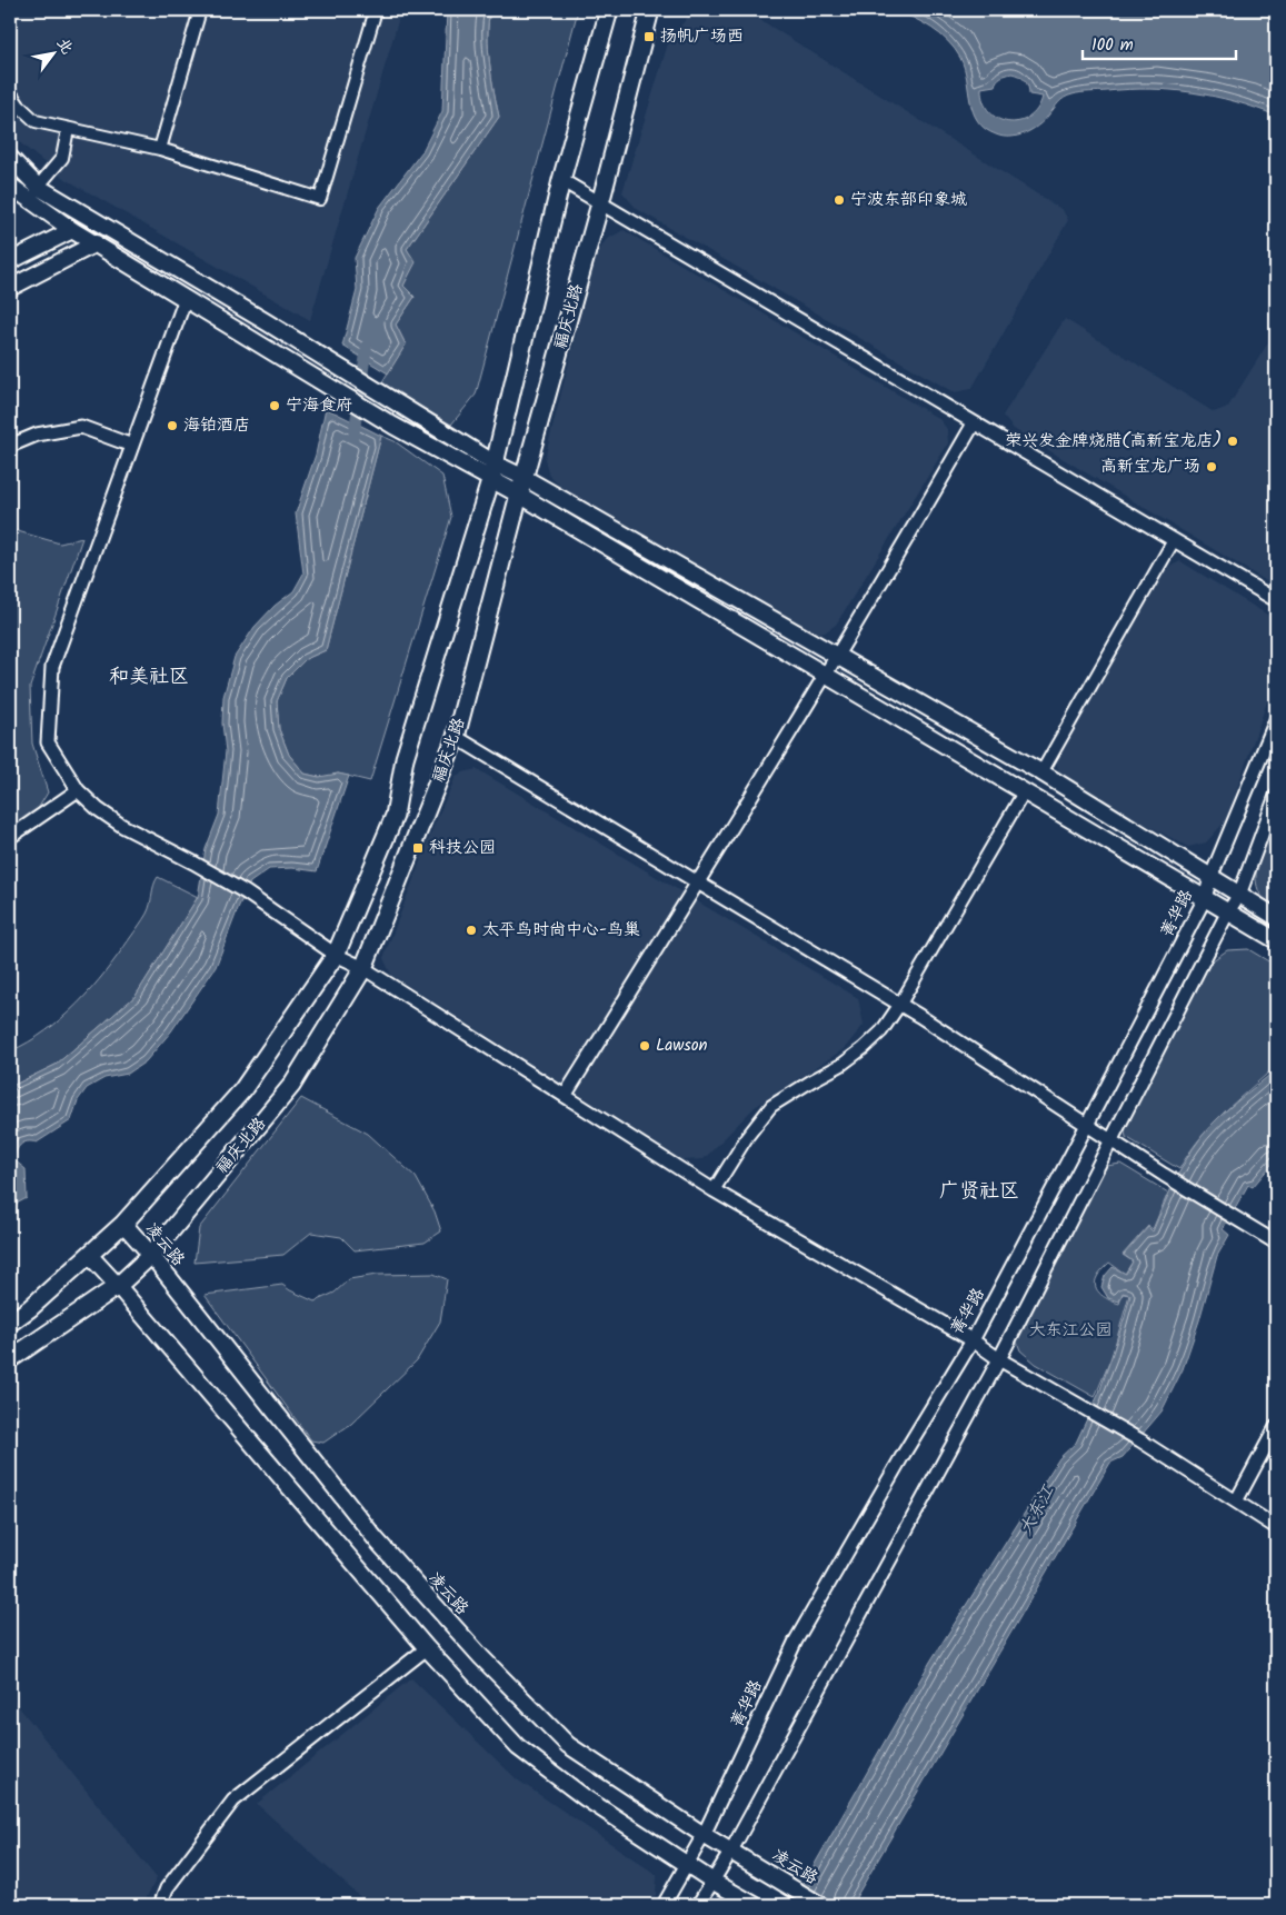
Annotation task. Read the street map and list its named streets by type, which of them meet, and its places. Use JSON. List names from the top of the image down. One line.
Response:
{"streets":{"main road":["福庆北路","凌云路"],"street":["菁华路"]},"crossings":[["福庆北路","凌云路"],["菁华路","凌云路"]],"districts":["和美社区","广贤社区"],"water":["大东江"],"parks":["大东江公园"],"places":{"transit":["扬帆广场西","科技公园"],"other":["宁波东部印象城","宁海食府","海铂酒店","荣兴发金牌烧腊(高新宝龙店)","高新宝龙广场","太平鸟时尚中心-鸟巢","Lawson"]},"scale_bar":"100 m","north":"top right"}
